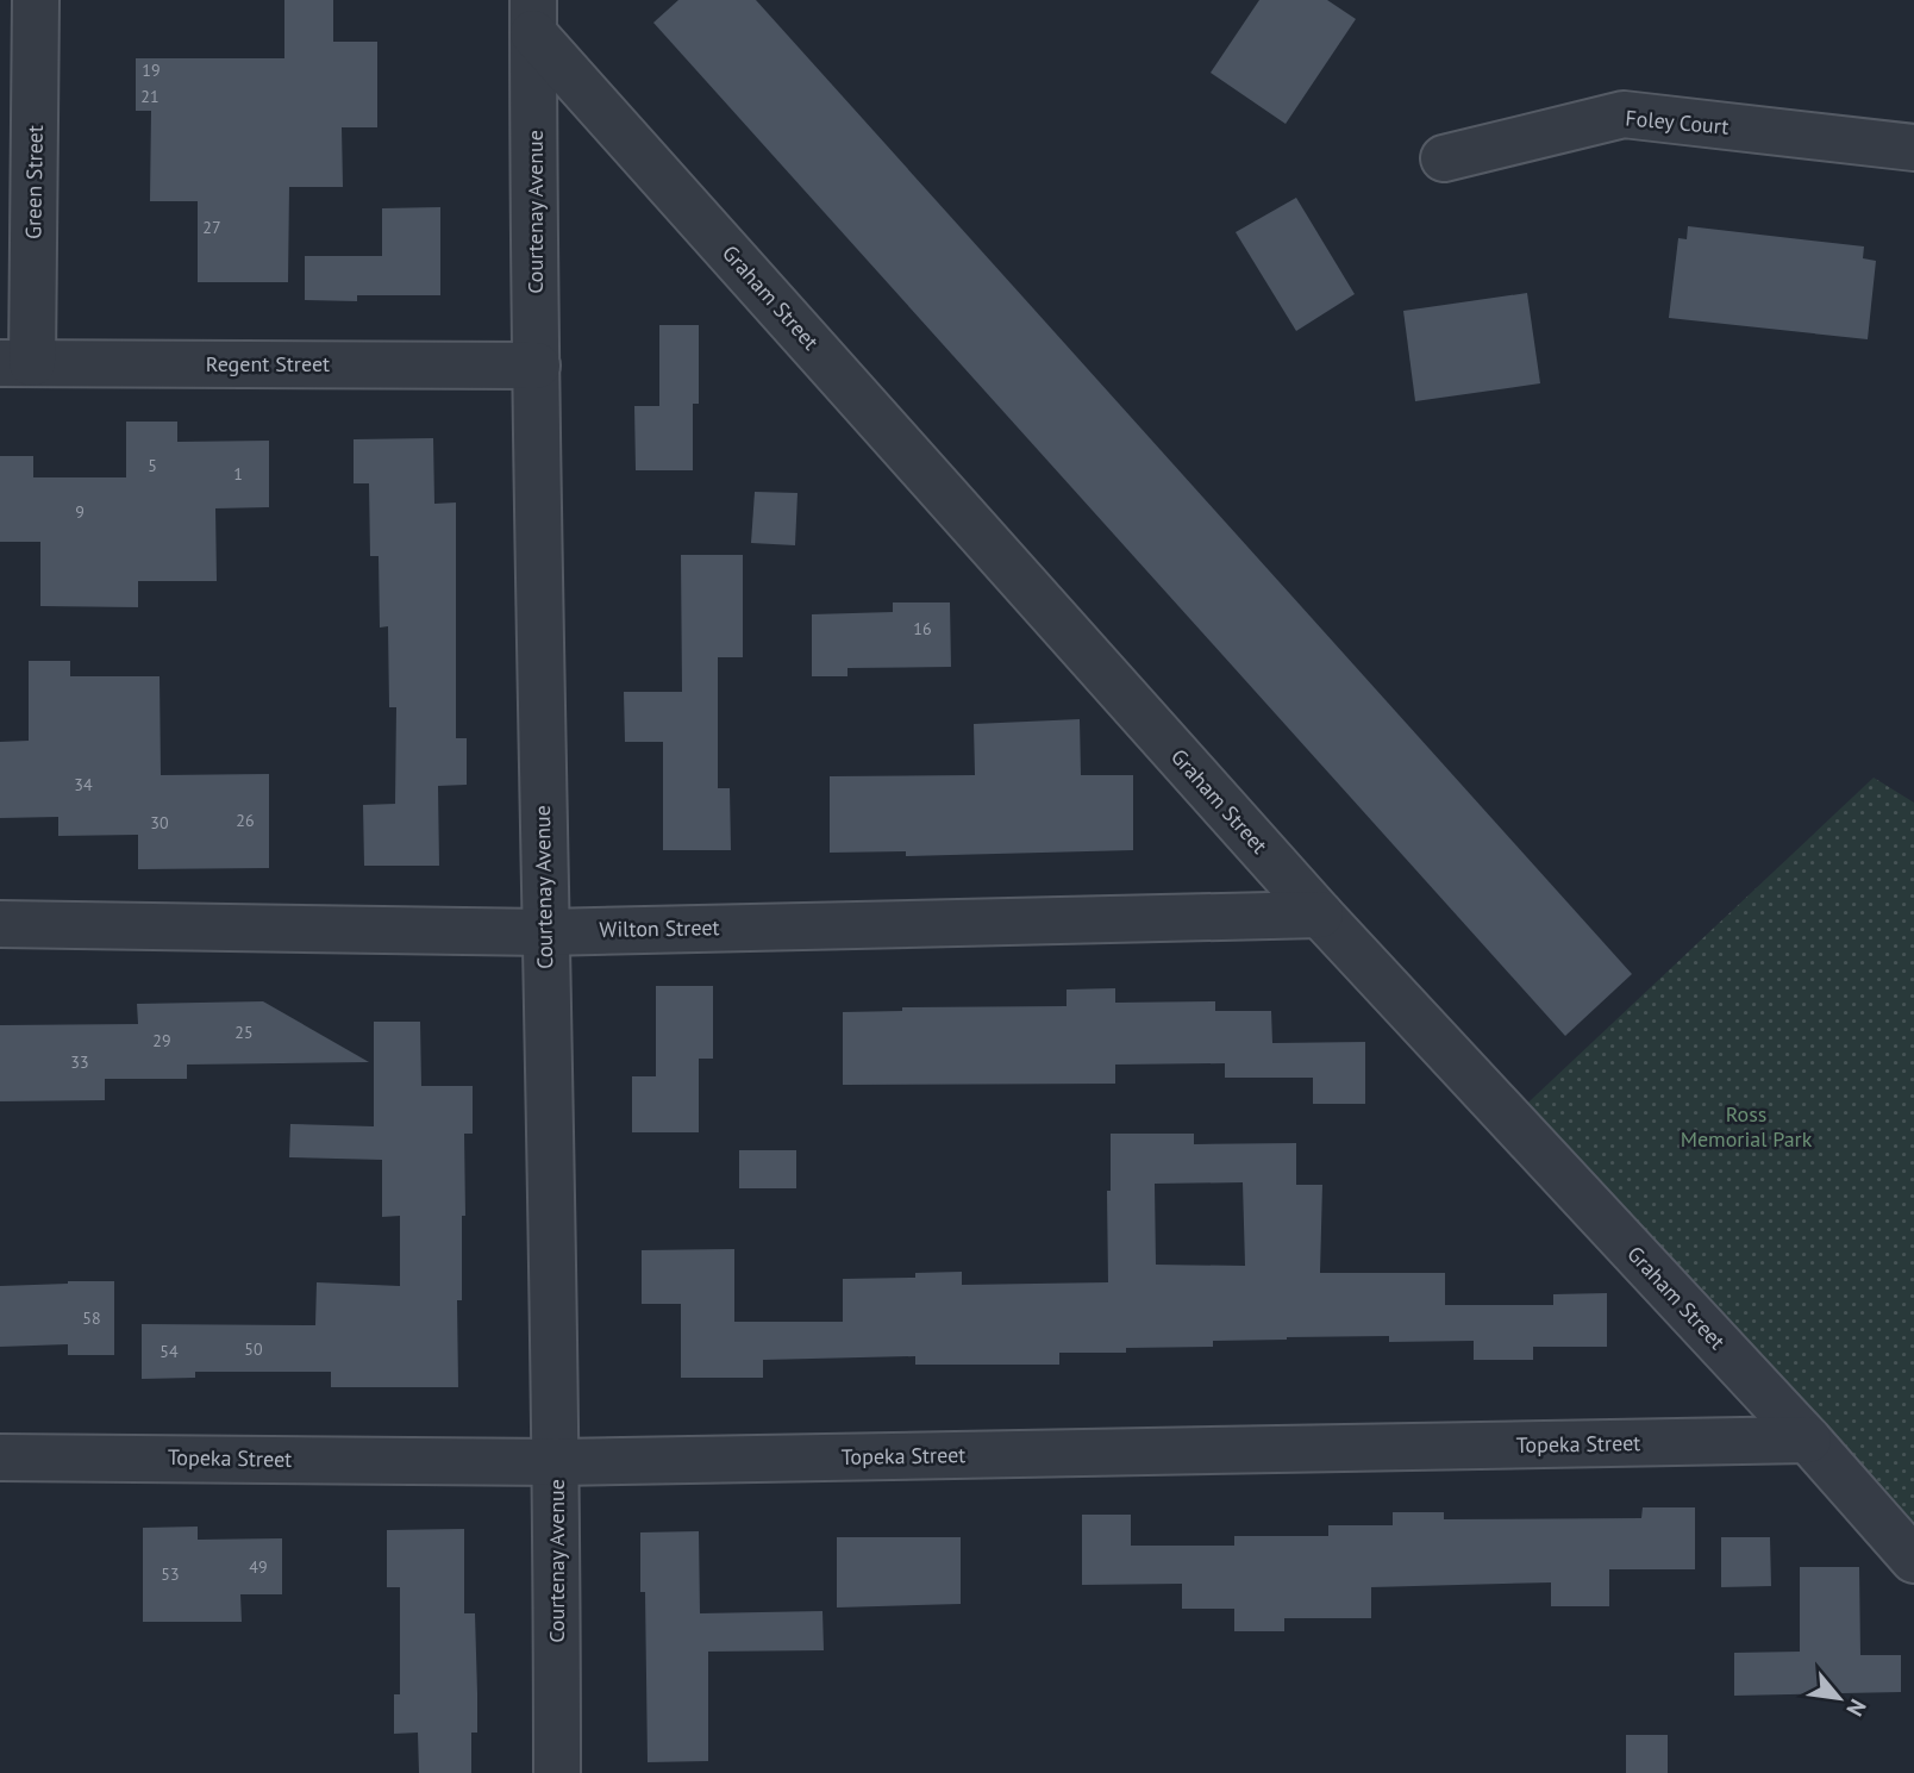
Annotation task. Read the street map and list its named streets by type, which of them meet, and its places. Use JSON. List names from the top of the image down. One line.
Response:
{"streets":{"street":["Foley Court","Green Street","Courtenay Avenue","Graham Street","Regent Street","Wilton Street","Topeka Street"]},"crossings":[["Green Street","Regent Street"],["Courtenay Avenue","Graham Street"],["Courtenay Avenue","Regent Street"],["Courtenay Avenue","Wilton Street"],["Courtenay Avenue","Topeka Street"],["Graham Street","Wilton Street"],["Graham Street","Topeka Street"]],"parks":["Ross Memorial Park"],"house_numbers":["19","21","27","5","1","9","16","34","26","30","25","29","33","58","50","54","49","53"],"north":"bottom right"}
